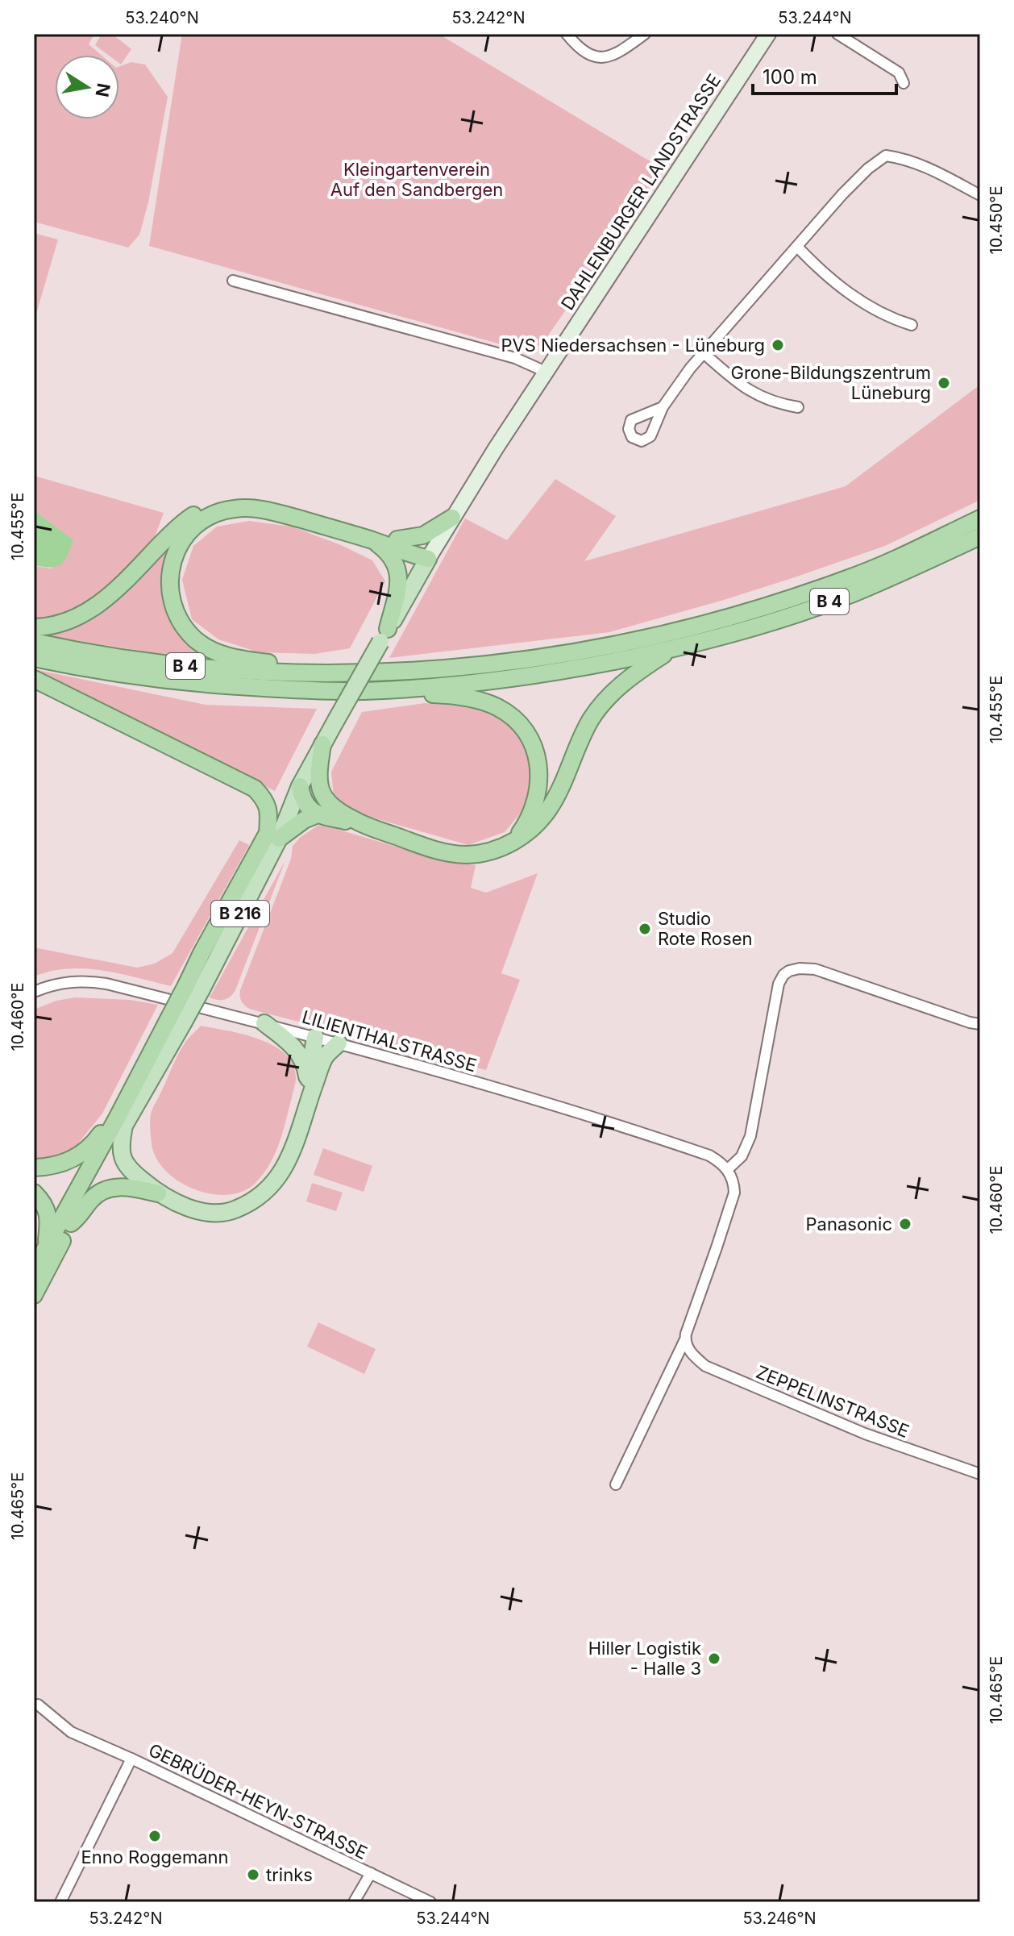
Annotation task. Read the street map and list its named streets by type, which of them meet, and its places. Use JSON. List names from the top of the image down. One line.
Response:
{"streets":{"highway":["B 4","B 216"],"main road":["DAHLENBURGER LANDSTRASSE"],"street":["LILIENTHALSTRASSE","ZEPPELINSTRASSE","GEBRÜDER-HEYN-STRASSE"]},"crossings":[["DAHLENBURGER LANDSTRASSE","B 216"]],"parks":["Kleingartenverein Auf den Sandbergen"],"places":["PVS Niedersachsen - Lüneburg","Grone-Bildungszentrum Lüneburg","Studio Rote Rosen","Panasonic","Hiller Logistik - Halle 3","Enno Roggemann","trinks"],"scale_bar":"100 m","north":"right","coordinates":["53.240°N","53.242°N","53.244°N","10.450°E","10.455°E","10.460°E","10.465°E","53.246°N"]}
